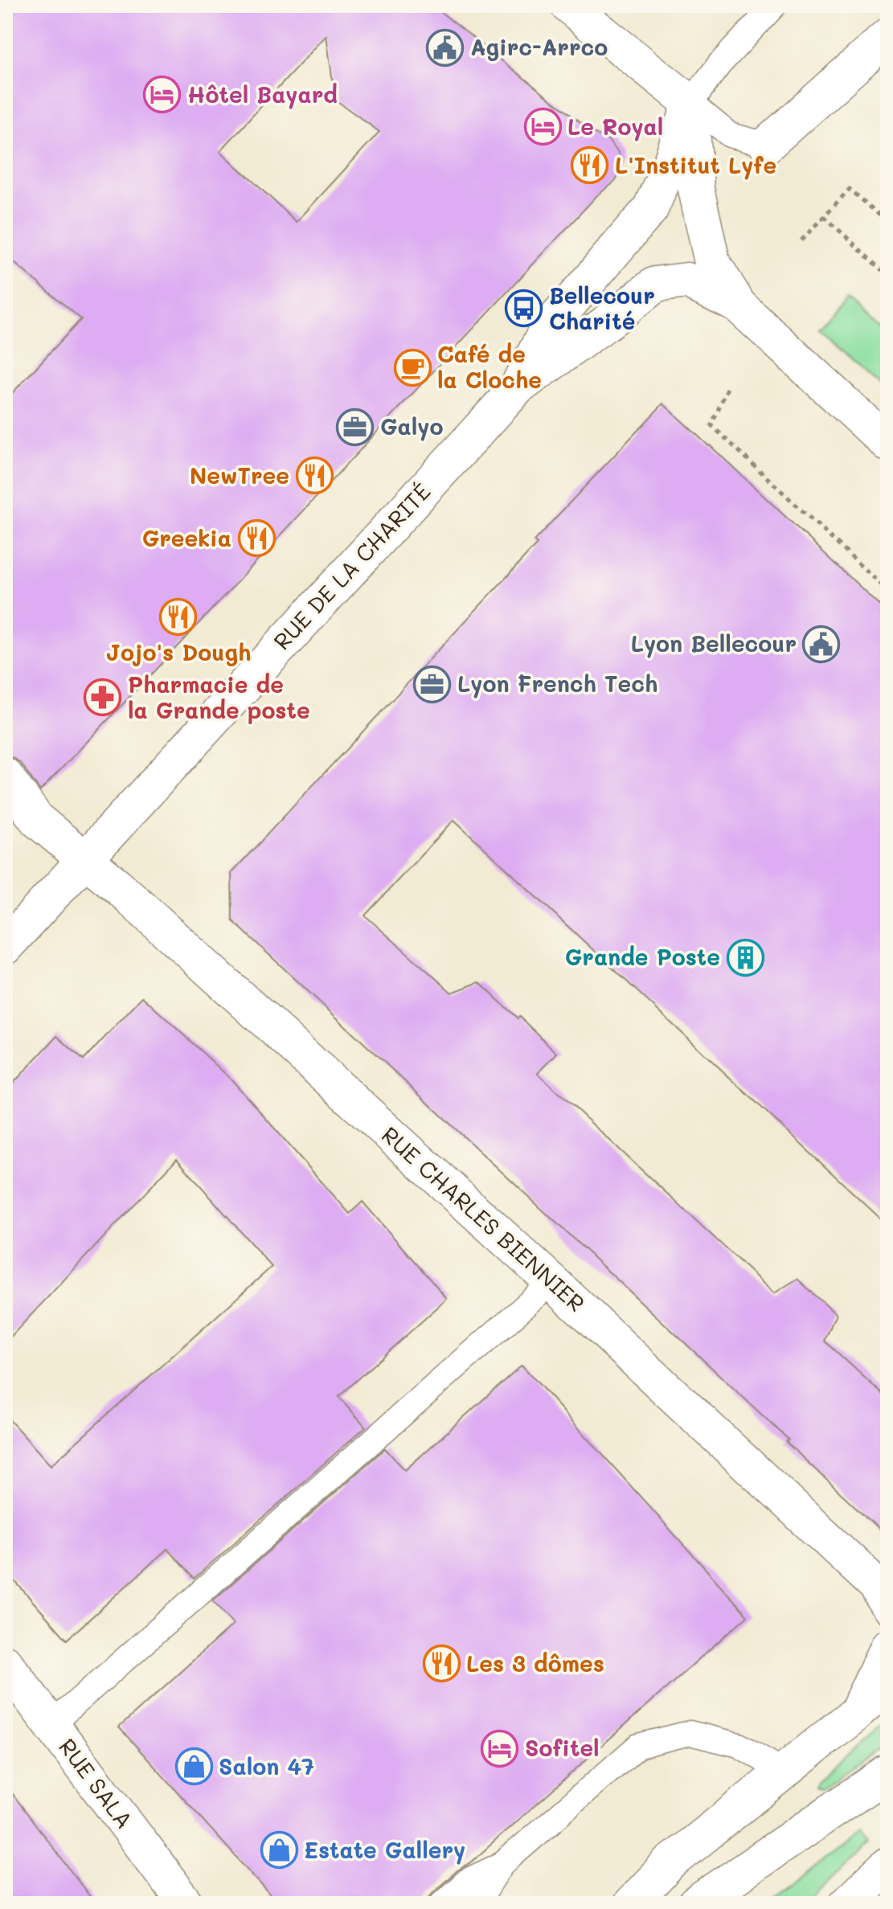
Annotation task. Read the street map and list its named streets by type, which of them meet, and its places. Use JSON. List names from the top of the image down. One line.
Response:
{"streets":{"street":["RUE DE LA CHARITÉ","RUE CHARLES BIENNIER","RUE SALA"]},"crossings":[["RUE DE LA CHARITÉ","RUE CHARLES BIENNIER"]],"places":{"public building":["Agirc-Arrco","Lyon Bellecour"],"hotel":["Hôtel Bayard","Le Royal","Sofitel"],"restaurant":["L'Institut Lyfe","NewTree","Greekia","Jojo's Dough","Les 3 dômes"],"bus stop":["Bellecour Charité"],"cafe":["Café de la Cloche"],"office":["Galyo","Lyon French Tech"],"pharmacy":["Pharmacie de la Grande poste"],"building":["Grande Poste"],"shop":["Salon 47","Estate Gallery"]}}
